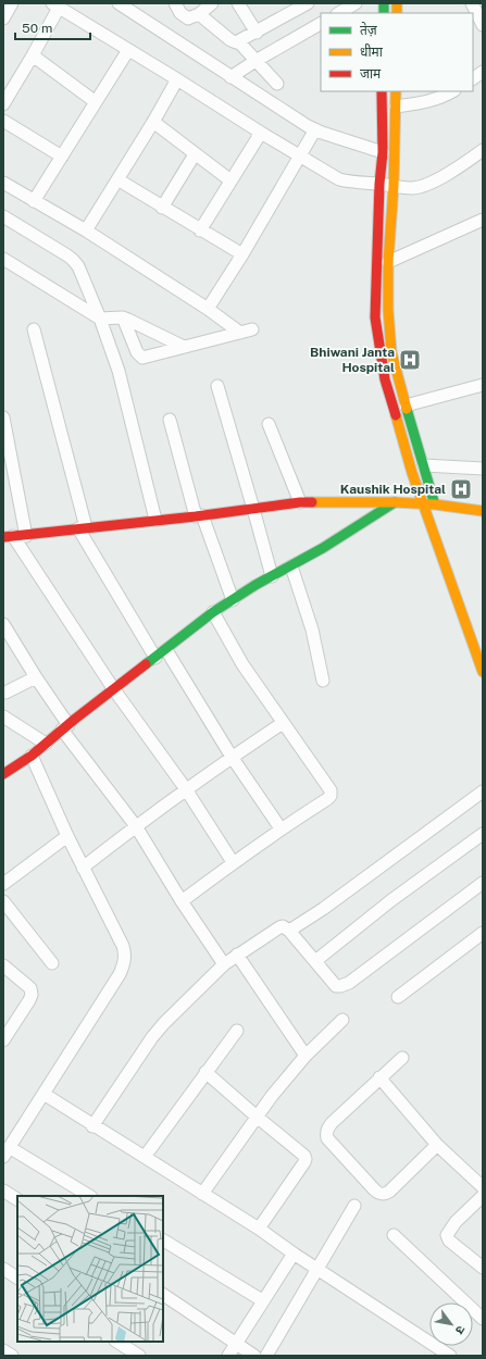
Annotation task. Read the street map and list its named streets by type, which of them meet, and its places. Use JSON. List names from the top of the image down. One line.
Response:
{"places":{"hospital":["Bhiwani Janta Hospital","Kaushik Hospital"]},"legend":["तेज़","धीमा","जाम"],"scale_bar":"50 m","north":"bottom right"}
